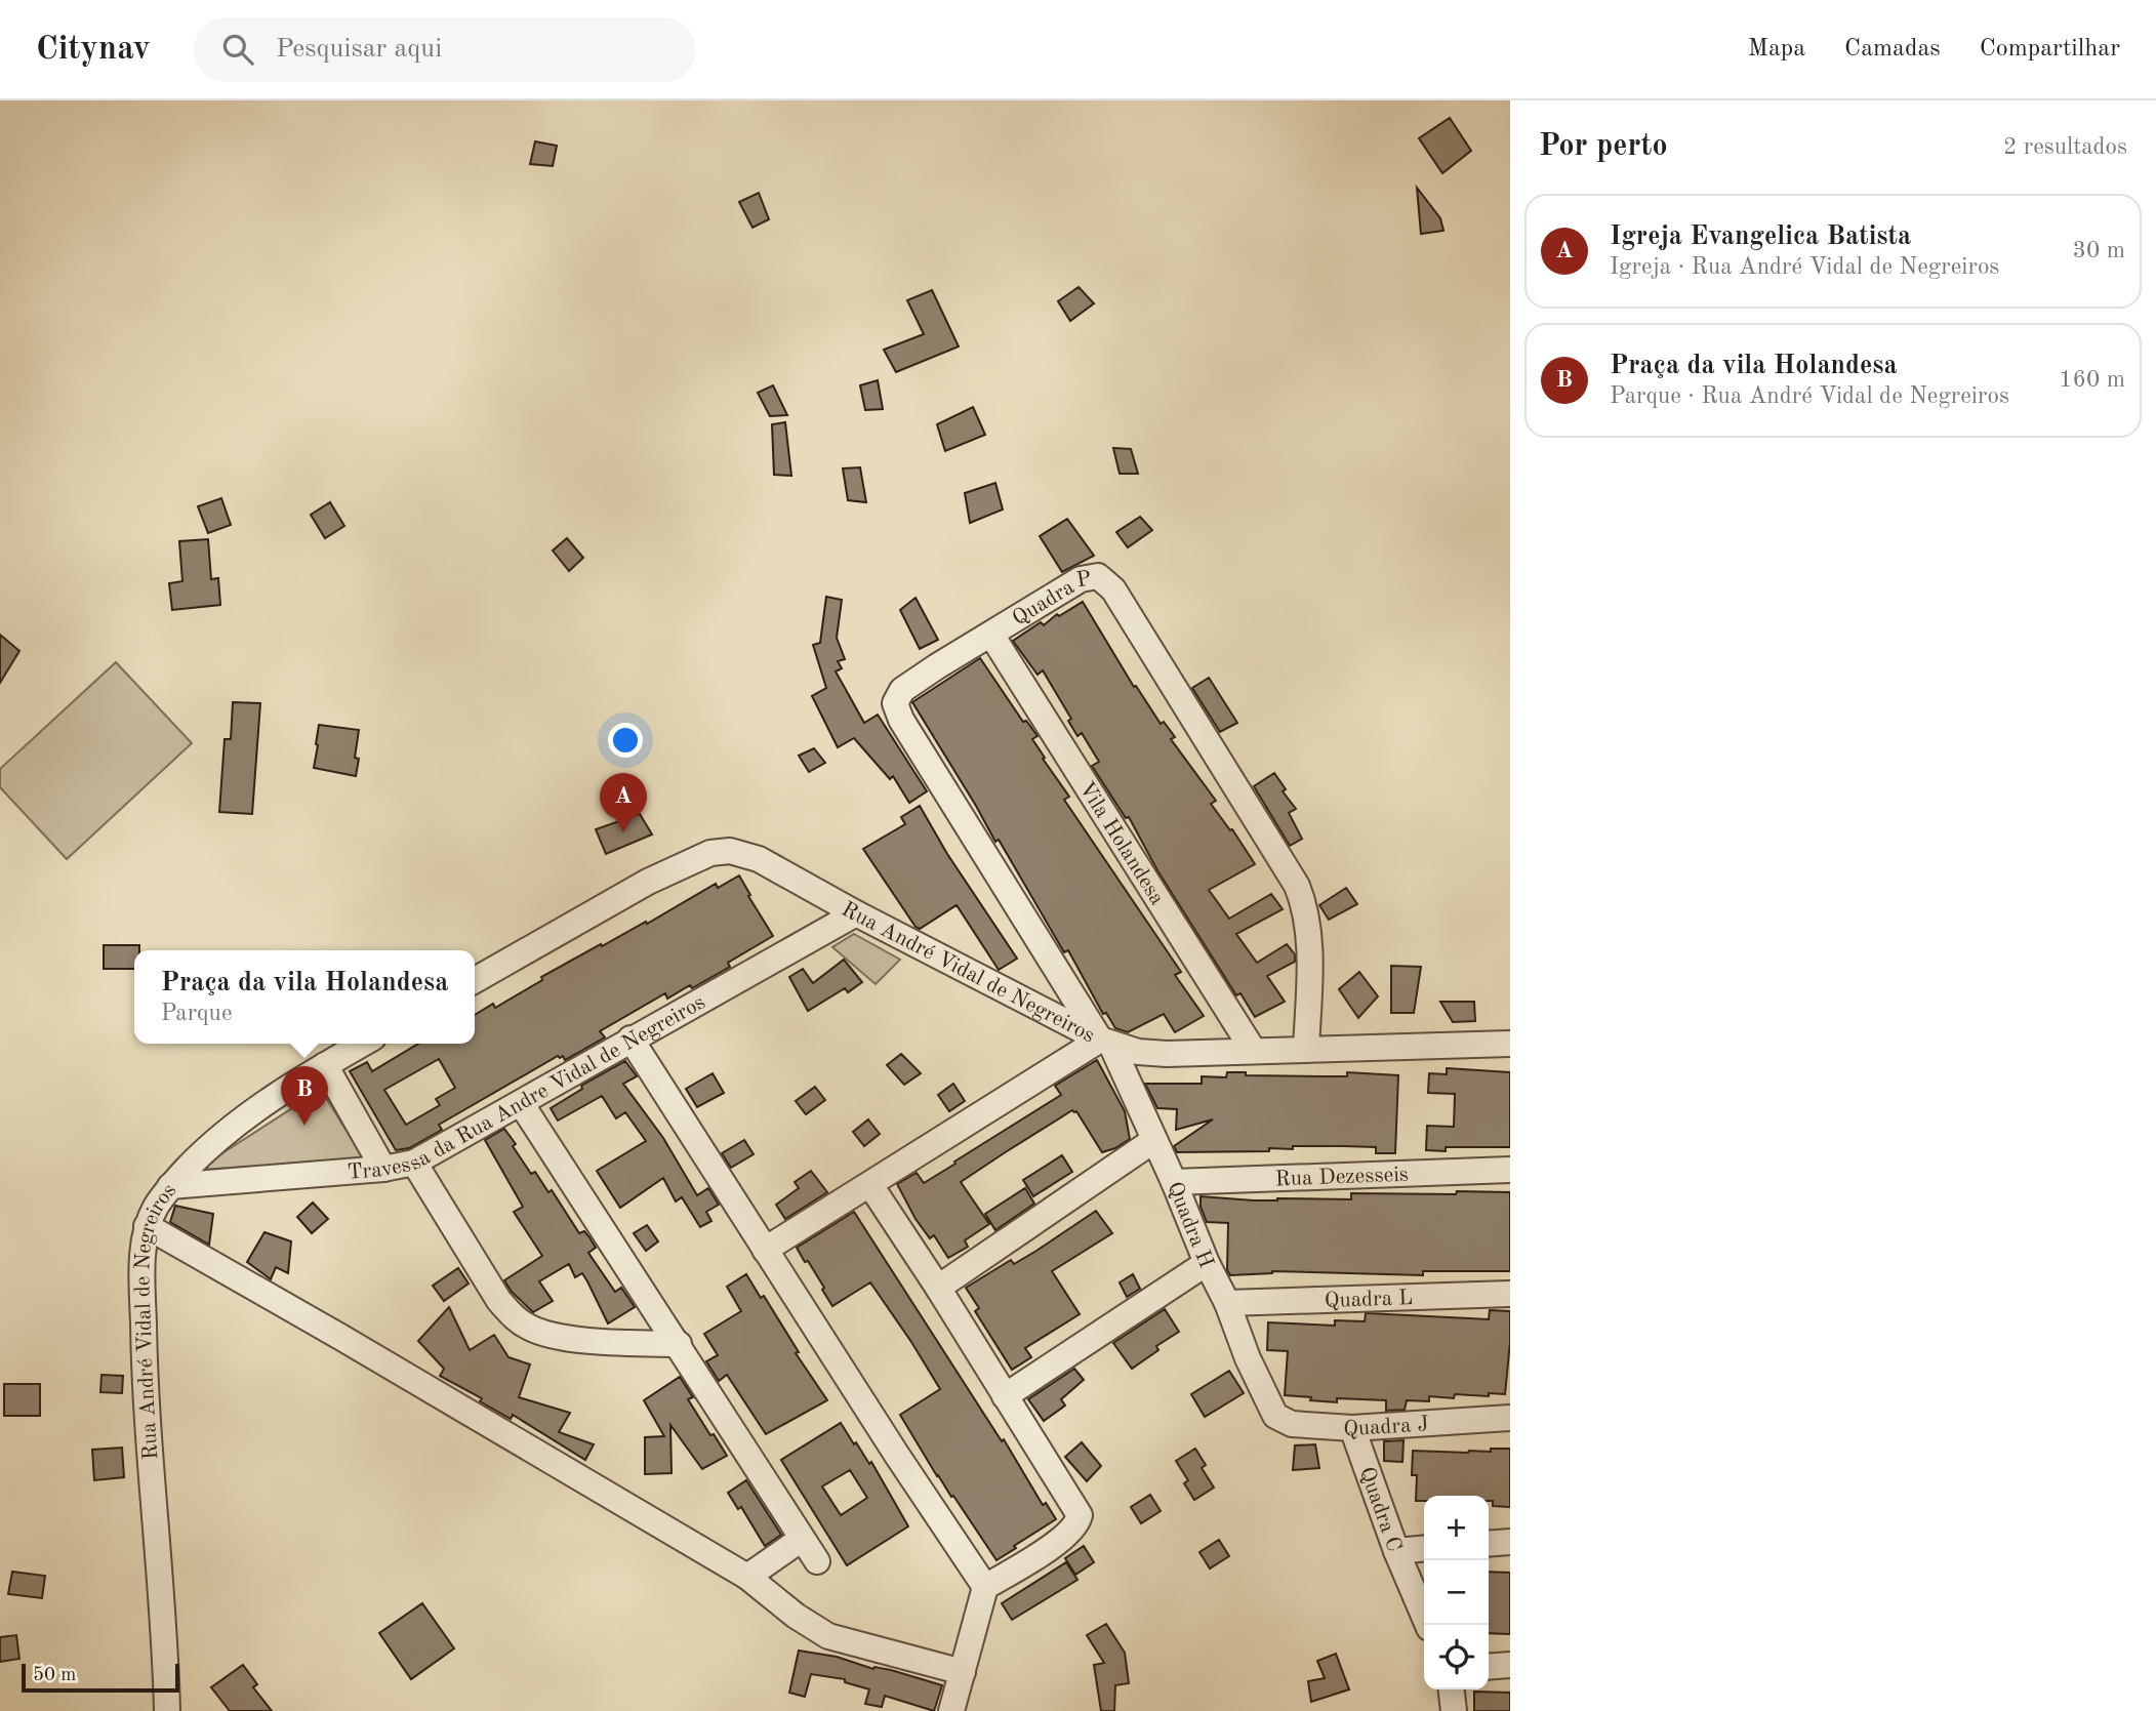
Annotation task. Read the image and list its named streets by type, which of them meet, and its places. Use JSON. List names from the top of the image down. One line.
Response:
{"streets":{"street":["Quadra P","Vila Holandesa","Rua André Vidal de Negreiros","Travessa da Rua Andre Vidal de Negreiros","Rua Dezesseis","Quadra H","Quadra L","Quadra J","Quadra C"]},"crossings":[["Quadra P","Vila Holandesa"],["Quadra P","Rua André Vidal de Negreiros"],["Quadra P","Quadra H"],["Vila Holandesa","Rua André Vidal de Negreiros"],["Rua André Vidal de Negreiros","Travessa da Rua Andre Vidal de Negreiros"],["Rua André Vidal de Negreiros","Quadra H"],["Rua Dezesseis","Quadra H"],["Quadra H","Quadra L"],["Quadra H","Quadra J"],["Quadra J","Quadra C"]],"scale_bar":"50 m","page":{"header":"Citynav","search":"Pesquisar aqui","nav":["Mapa","Camadas","Compartilhar"],"heading":["Por perto","2 resultados"],"list":[{"mark":"A","name":"Igreja Evangelica Batista","note":"Igreja · Rua André Vidal de Negreiros","value":"30 m"},{"mark":"B","name":"Praça da vila Holandesa","note":"Parque · Rua André Vidal de Negreiros","value":"160 m"}],"pins":["A","B"],"popup":["Praça da vila Holandesa","Parque"],"map_buttons":["+","−"],"scale":"50 m"}}
